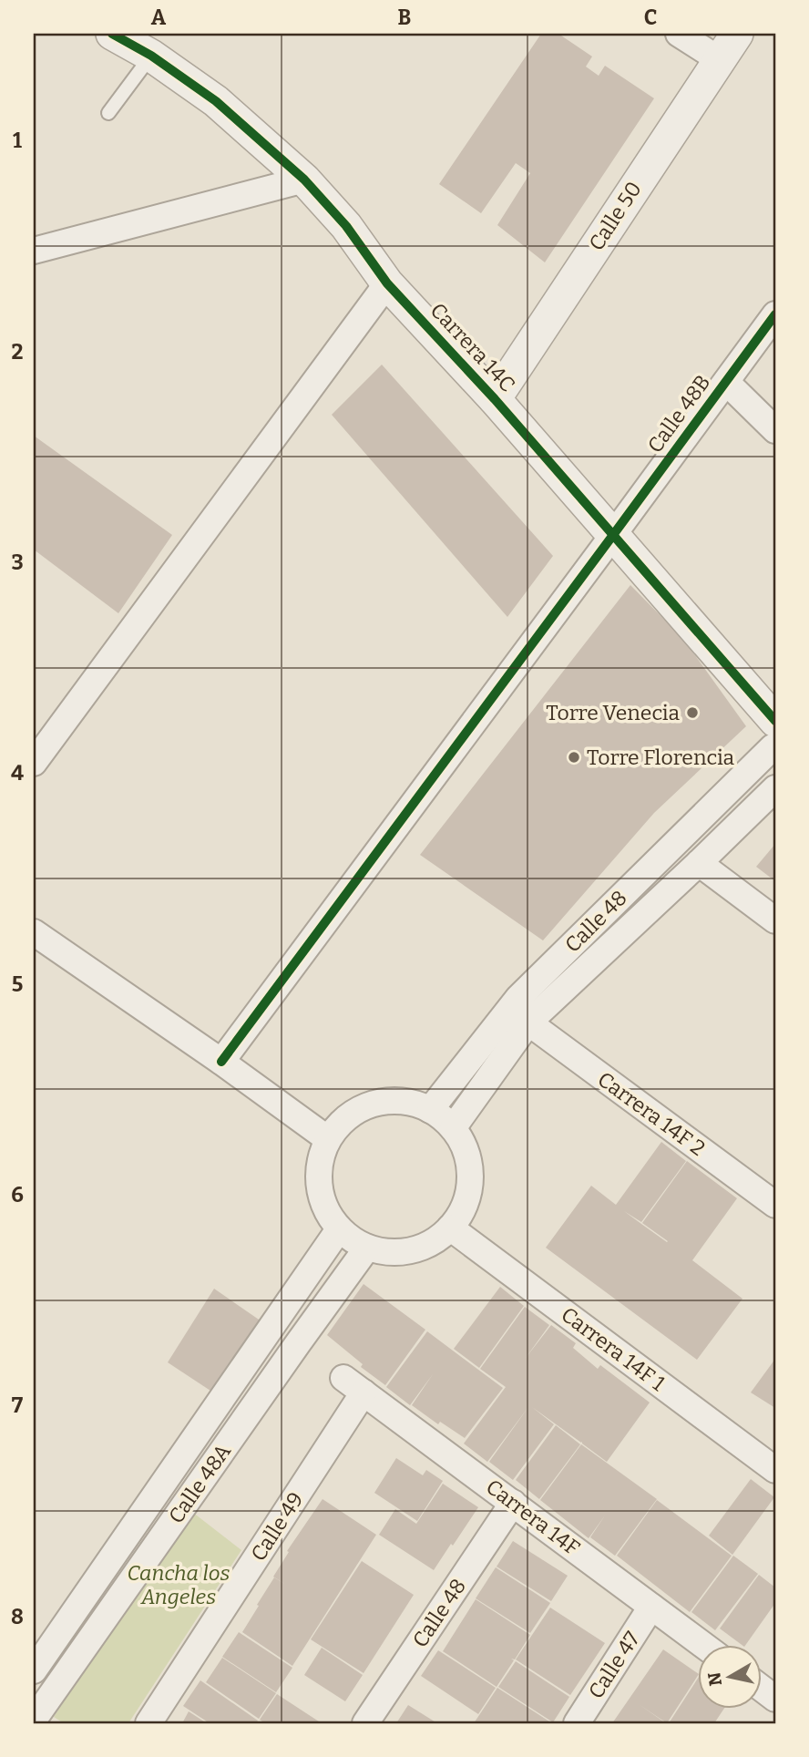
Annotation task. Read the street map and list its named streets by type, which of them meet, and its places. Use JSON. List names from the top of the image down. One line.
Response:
{"streets":{"street":["Calle 50","Carrera 14C","Calle 48B","Calle 48","Carrera 14F 2","Carrera 14F 1","Calle 48A","Carrera 14F","Calle 49","Calle 47"]},"crossings":[["Calle 50","Carrera 14C"],["Carrera 14C","Calle 48B"],["Calle 48","Carrera 14F 2"],["Calle 48","Carrera 14F 1"],["Calle 48","Calle 48A"],["Calle 48","Carrera 14F"],["Carrera 14F 1","Calle 48A"],["Carrera 14F","Calle 49"],["Carrera 14F","Calle 47"]],"parks":["Cancha los Angeles"],"places":["Torre Venecia","Torre Florencia"],"north":"left","grid":{"columns":["A","B","C"],"rows":["1","2","3","4","5","6","7","8"]}}
